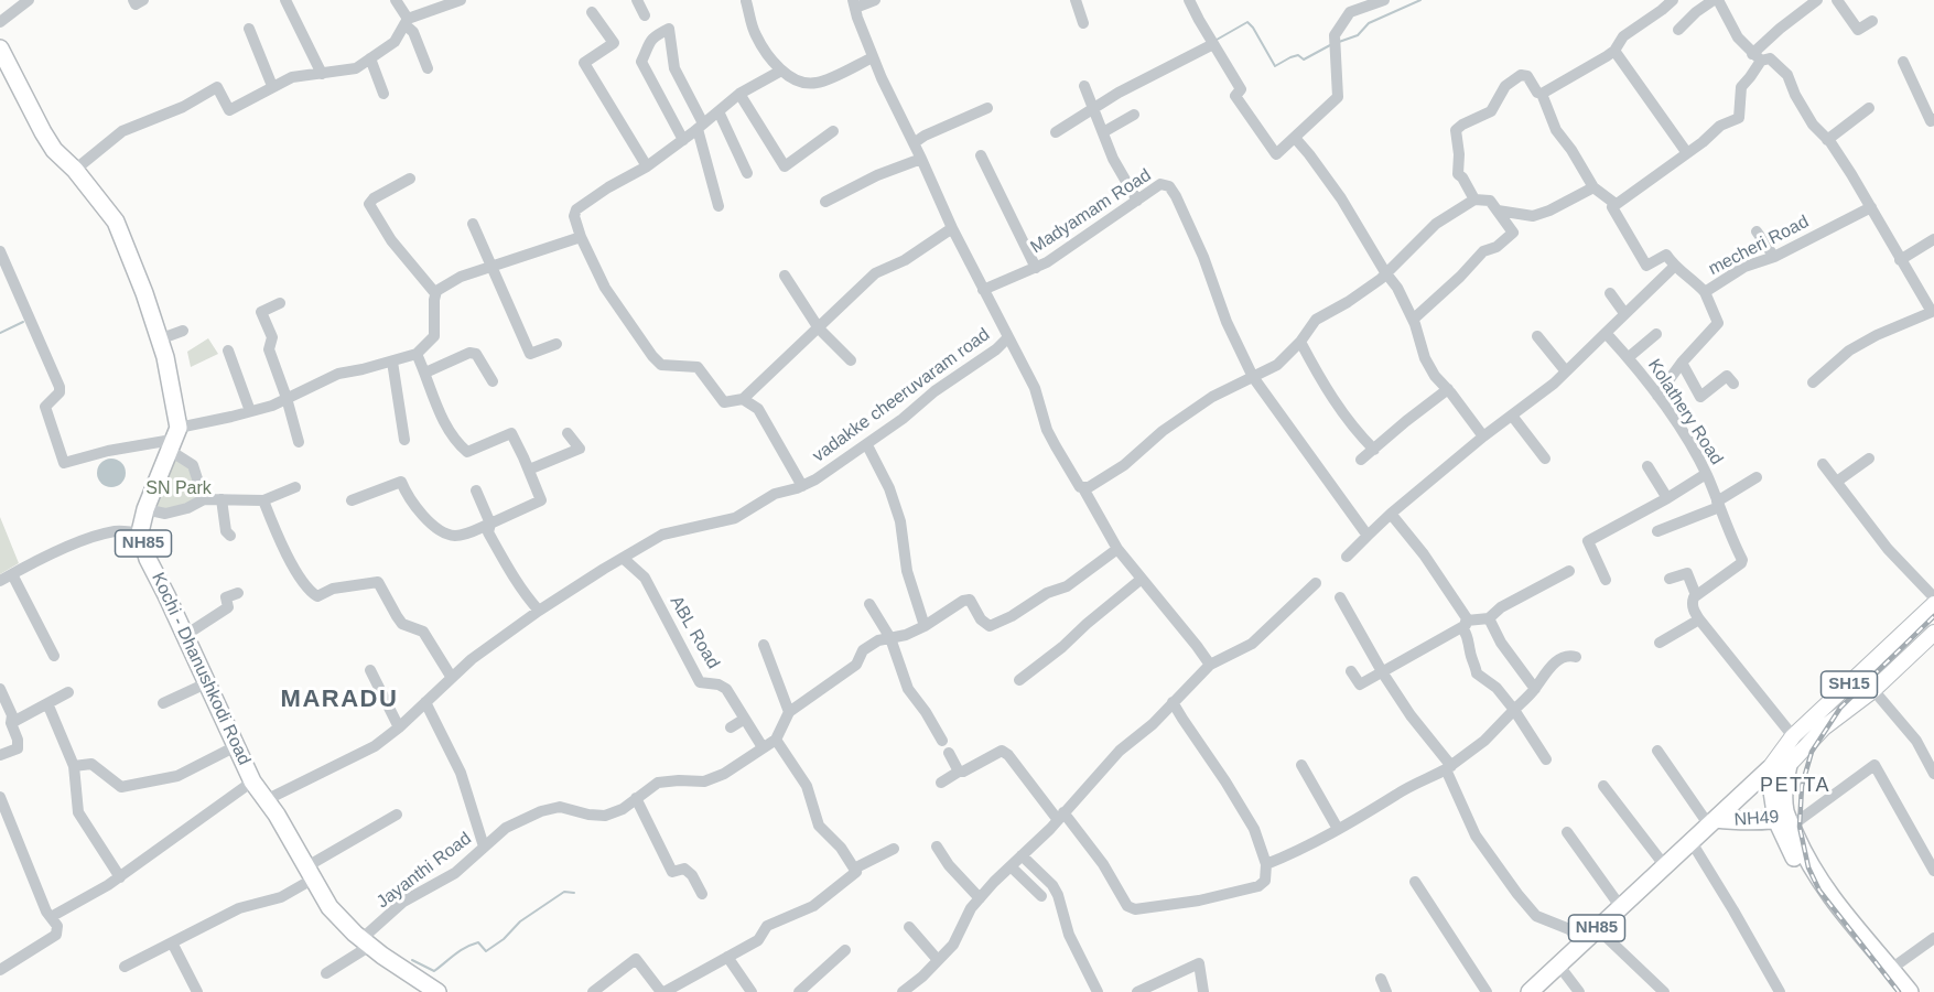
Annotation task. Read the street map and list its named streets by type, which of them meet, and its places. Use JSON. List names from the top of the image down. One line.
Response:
{"streets":{"highway":["NH85","Kochi - Dhanushkodi Road","NH49"],"main road":["SH15"],"street":["Madyamam Road","mecheri Road","vadakke cheeruvaram road","Kolathery Road","ABL Road","Jayanthi Road"]},"crossings":[["mecheri Road","Kolathery Road"],["vadakke cheeruvaram road","ABL Road"],["vadakke cheeruvaram road","Kochi - Dhanushkodi Road"],["NH85","Kochi - Dhanushkodi Road"],["ABL Road","Jayanthi Road"],["Kochi - Dhanushkodi Road","Jayanthi Road"]],"districts":["MARADU","PETTA"],"parks":["SN Park"]}
